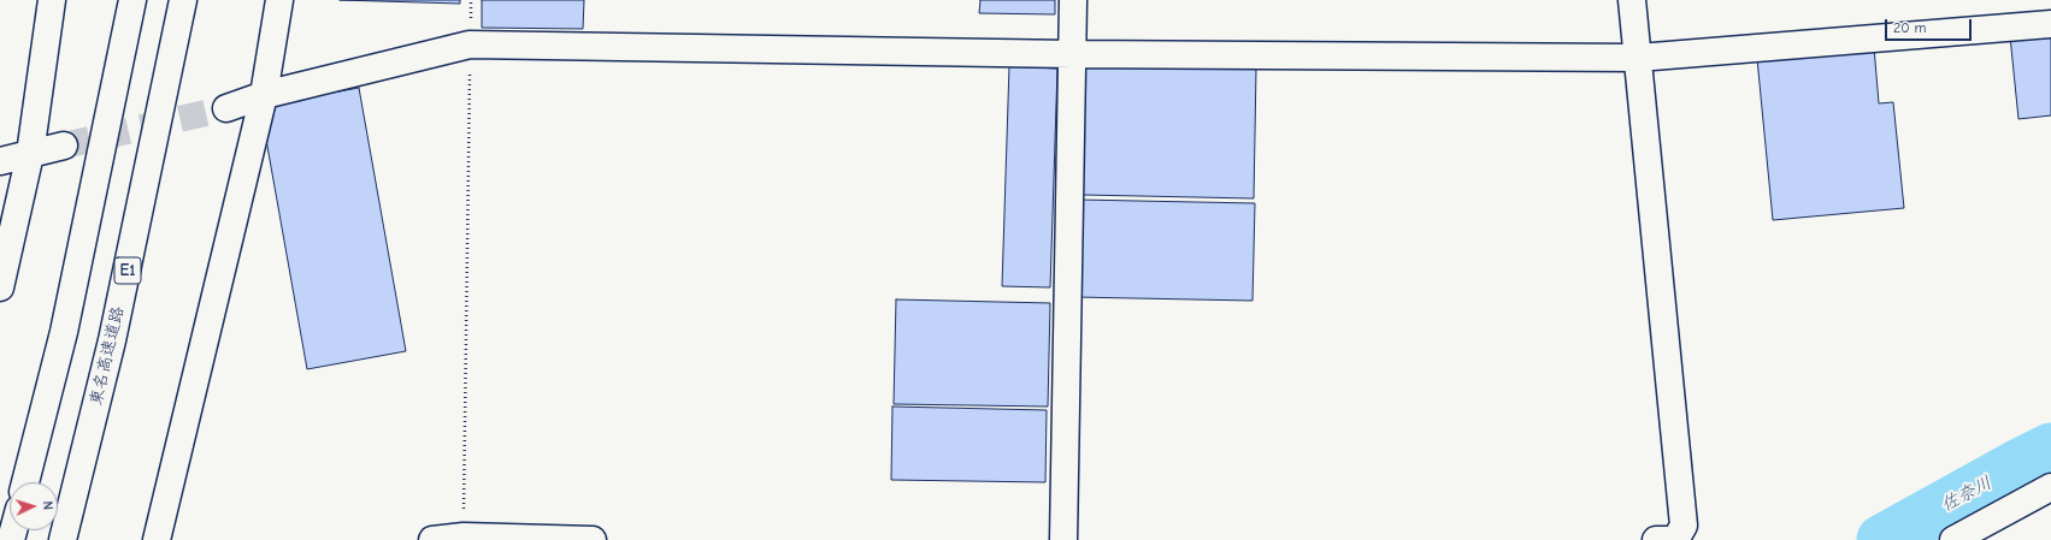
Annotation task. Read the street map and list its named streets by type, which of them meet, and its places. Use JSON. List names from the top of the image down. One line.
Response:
{"streets":{"main road":["E1","東名高速道路"]},"water":["佐奈川"],"scale_bar":"20 m","north":"right"}
